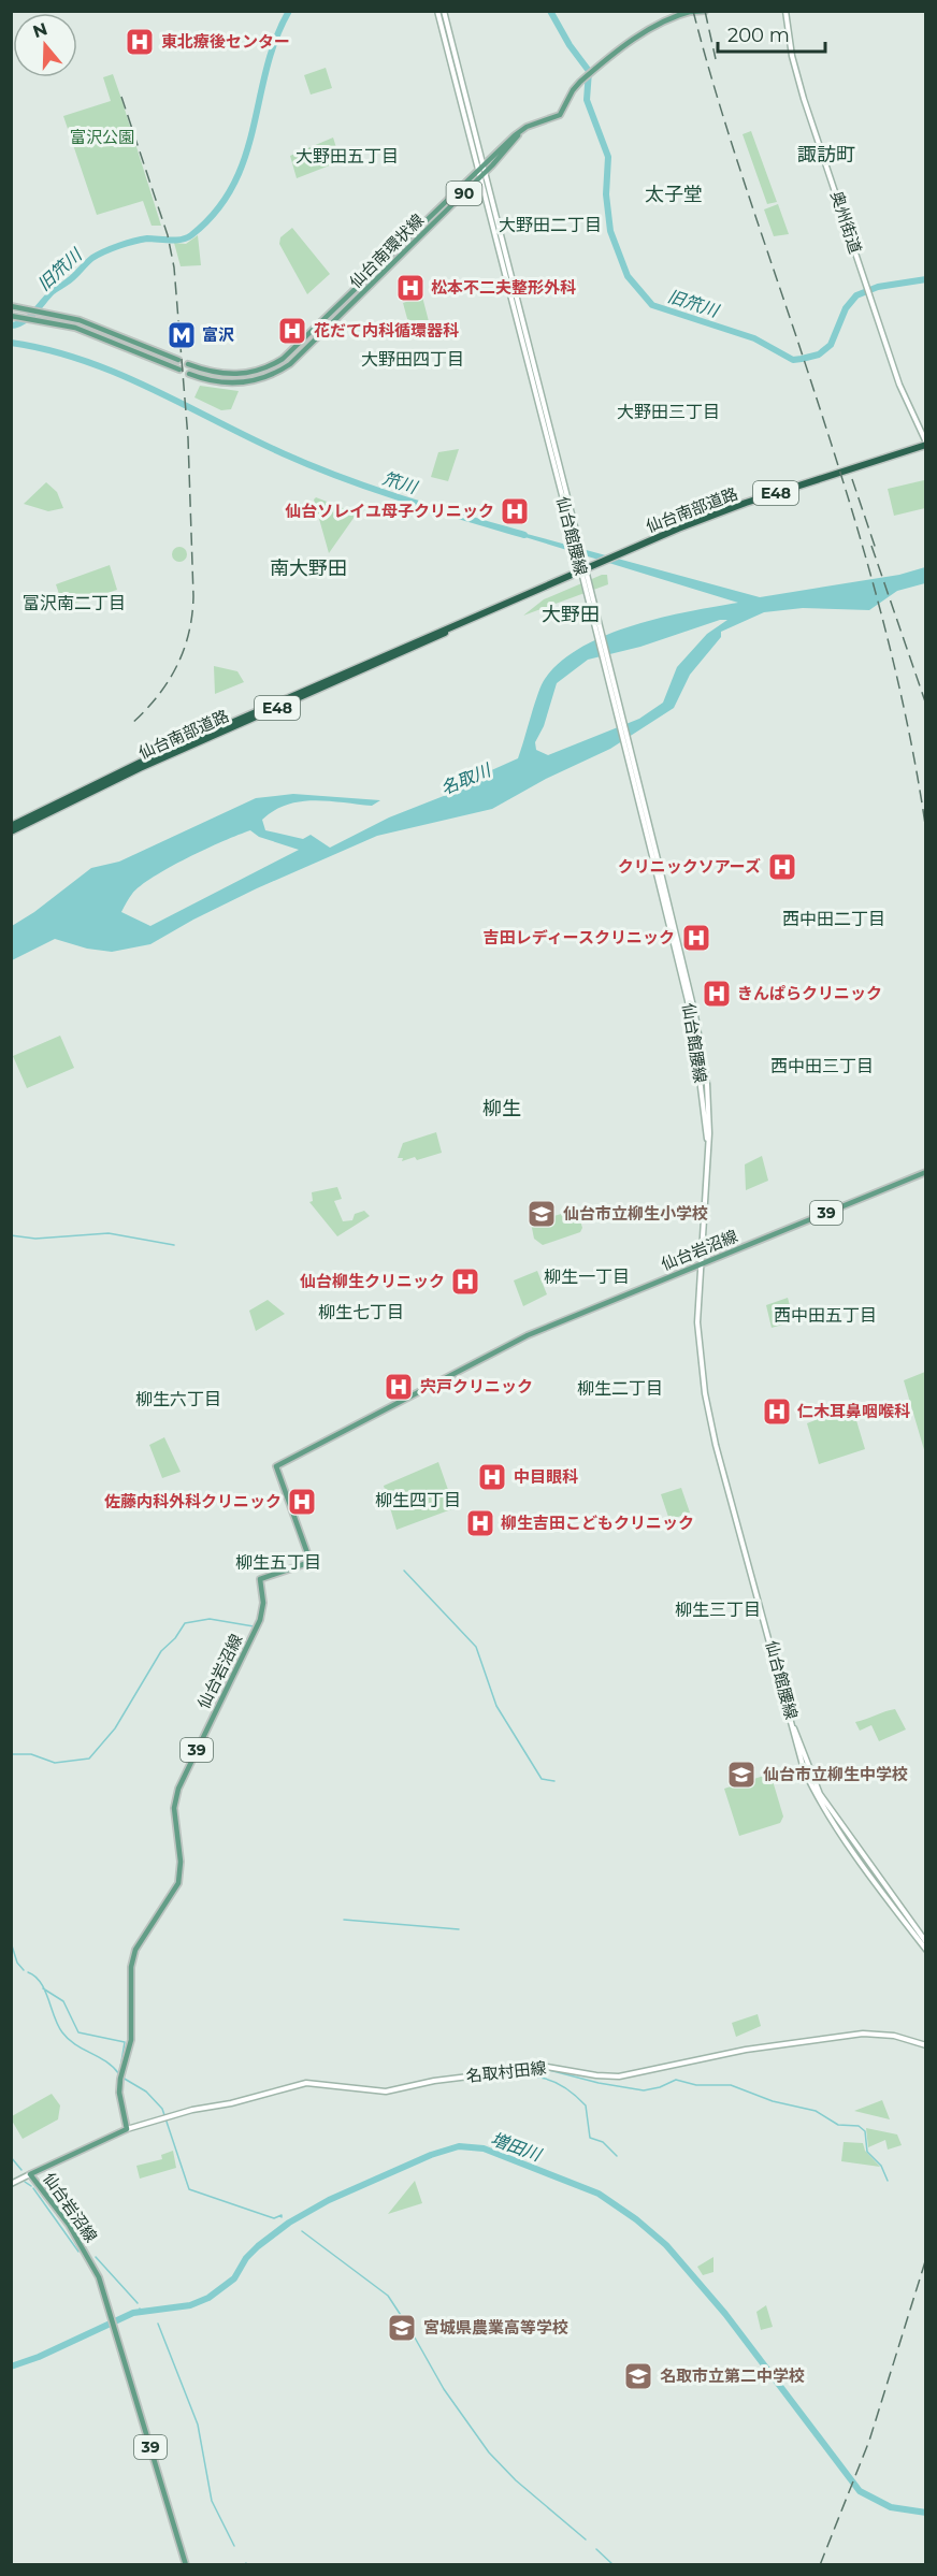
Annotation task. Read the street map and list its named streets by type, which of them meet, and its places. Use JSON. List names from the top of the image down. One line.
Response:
{"streets":{"highway":["E48","仙台南部道路"],"main road":["90","奥州街道","仙台南環状線","仙台館腰線","39","仙台岩沼線","名取村田線"]},"crossings":[["奥州街道","仙台南部道路"],["仙台南環状線","仙台館腰線"],["仙台館腰線","仙台岩沼線"],["仙台岩沼線","名取村田線"]],"districts":["諏訪町","大野田五丁目","太子堂","大野田二丁目","大野田四丁目","大野田三丁目","南大野田","富沢南二丁目","大野田","西中田二丁目","西中田三丁目","柳生","柳生一丁目","柳生七丁目","西中田五丁目","柳生二丁目","柳生六丁目","柳生四丁目","柳生五丁目","柳生三丁目"],"water":["旧笊川","笊川","名取川","増田川"],"parks":["富沢公園"],"places":{"hospital":["東北療後センター","松本不二夫整形外科","花だて内科循環器科","仙台ソレイユ母子クリニック","クリニックソアーズ","吉田レディースクリニック","きんぱらクリニック","仙台柳生クリニック","宍戸クリニック","仁木耳鼻咽喉科","中目眼科","佐藤内科外科クリニック","柳生吉田こどもクリニック"],"metro station":["富沢"],"school or university":["仙台市立柳生小学校","仙台市立柳生中学校","宮城県農業高等学校","名取市立第二中学校"]},"scale_bar":"200 m","north":"top"}
